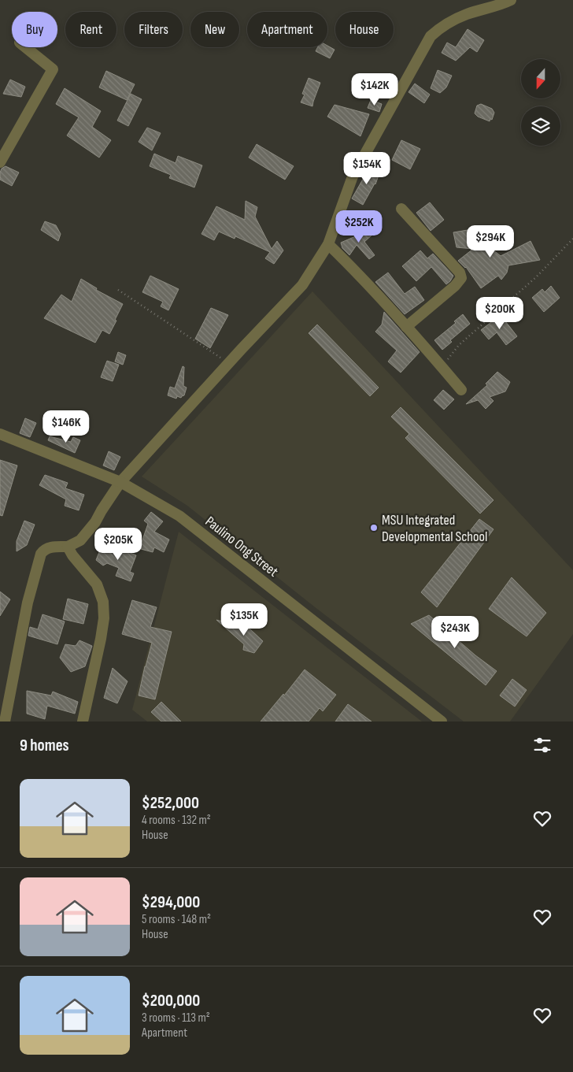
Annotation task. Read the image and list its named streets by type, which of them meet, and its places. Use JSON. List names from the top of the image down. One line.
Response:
{"streets":{"street":["Paulino Ong Street"]},"places":["MSU Integrated Developmental School"],"north":"bottom","page":{"chip":["Buy","Rent","Filters","New","Apartment","House"],"price":["$142K","$154K","$252K","$294K","$200K","$146K","$205K","$135K","$243K"],"heading":"9 homes","list":[{"name":"$252,000","note":"4 rooms · 132 m² · House"},{"name":"$294,000","note":"5 rooms · 148 m² · House"},{"name":"$200,000","note":"3 rooms · 113 m² · Apartment"}]}}
